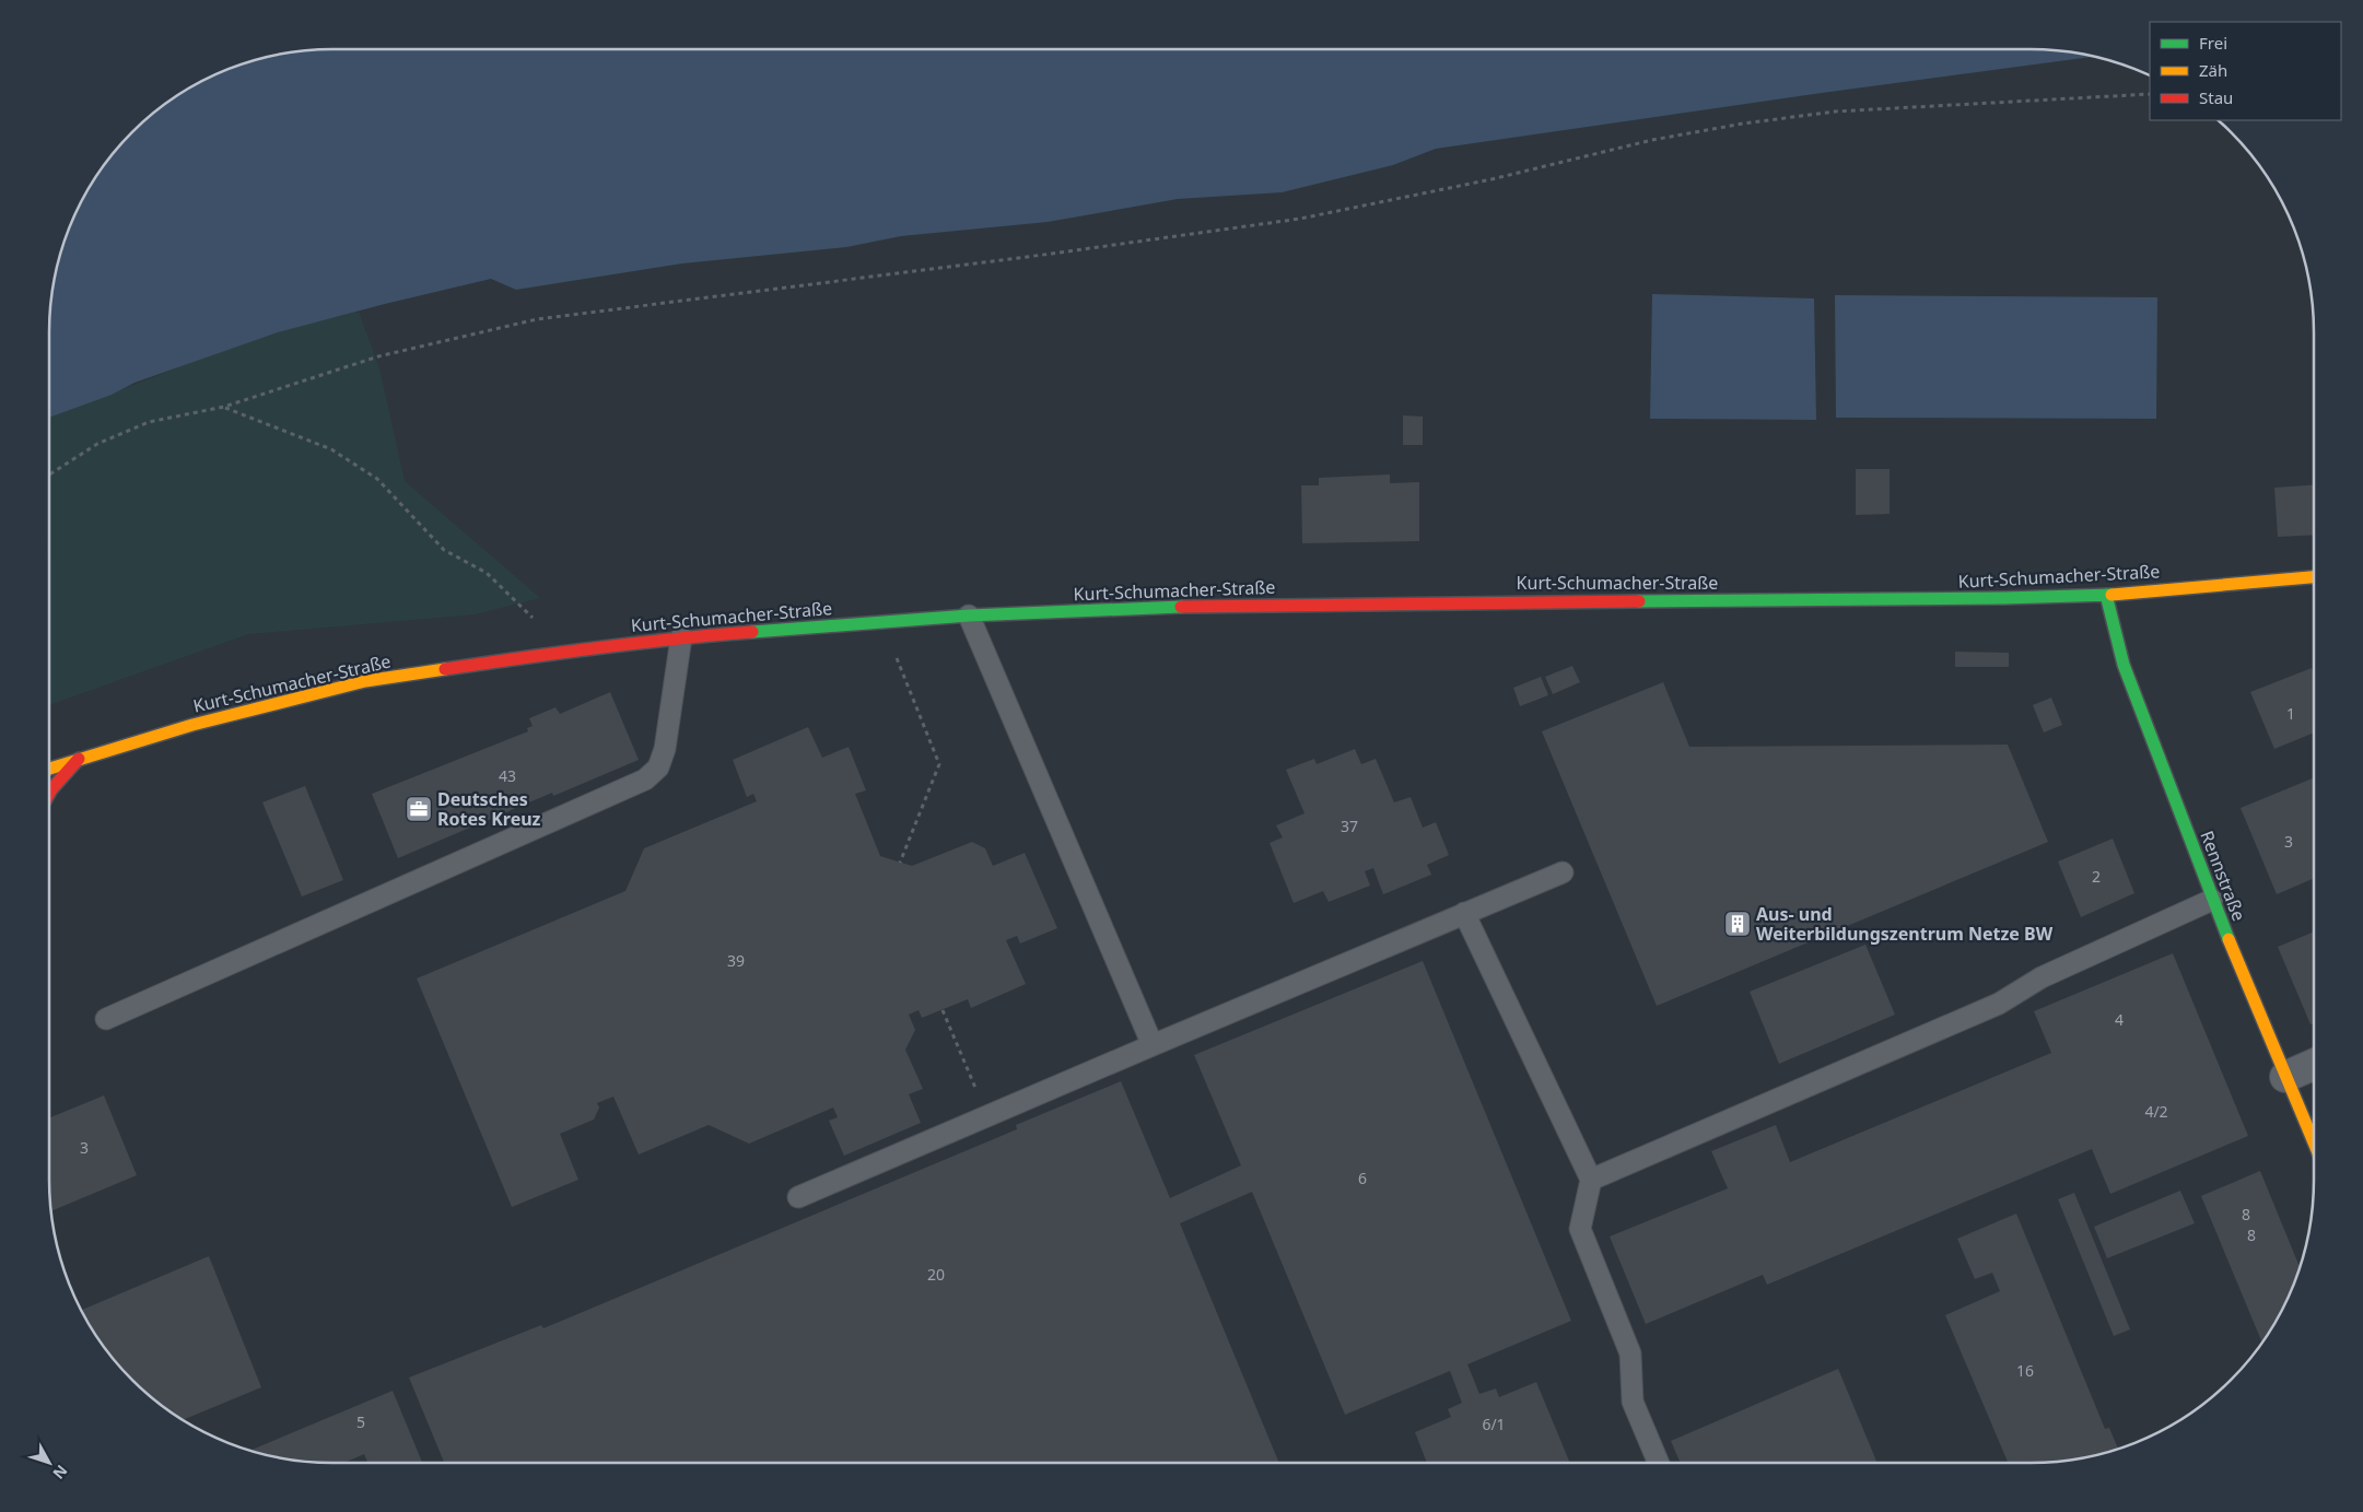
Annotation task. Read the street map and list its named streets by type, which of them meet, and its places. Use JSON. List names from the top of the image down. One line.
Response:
{"streets":{"street":["Kurt-Schumacher-Straße","Rennstraße"]},"crossings":[["Kurt-Schumacher-Straße","Rennstraße"]],"places":{"office":["Deutsches Rotes Kreuz"],"building":["Aus- und Weiterbildungszentrum Netze BW"]},"house_numbers":["1","43","37","3","2","39","4","4/2","3","6","8","8","20","16","5","6/1"],"legend":["Frei","Zäh","Stau"],"north":"bottom right"}
